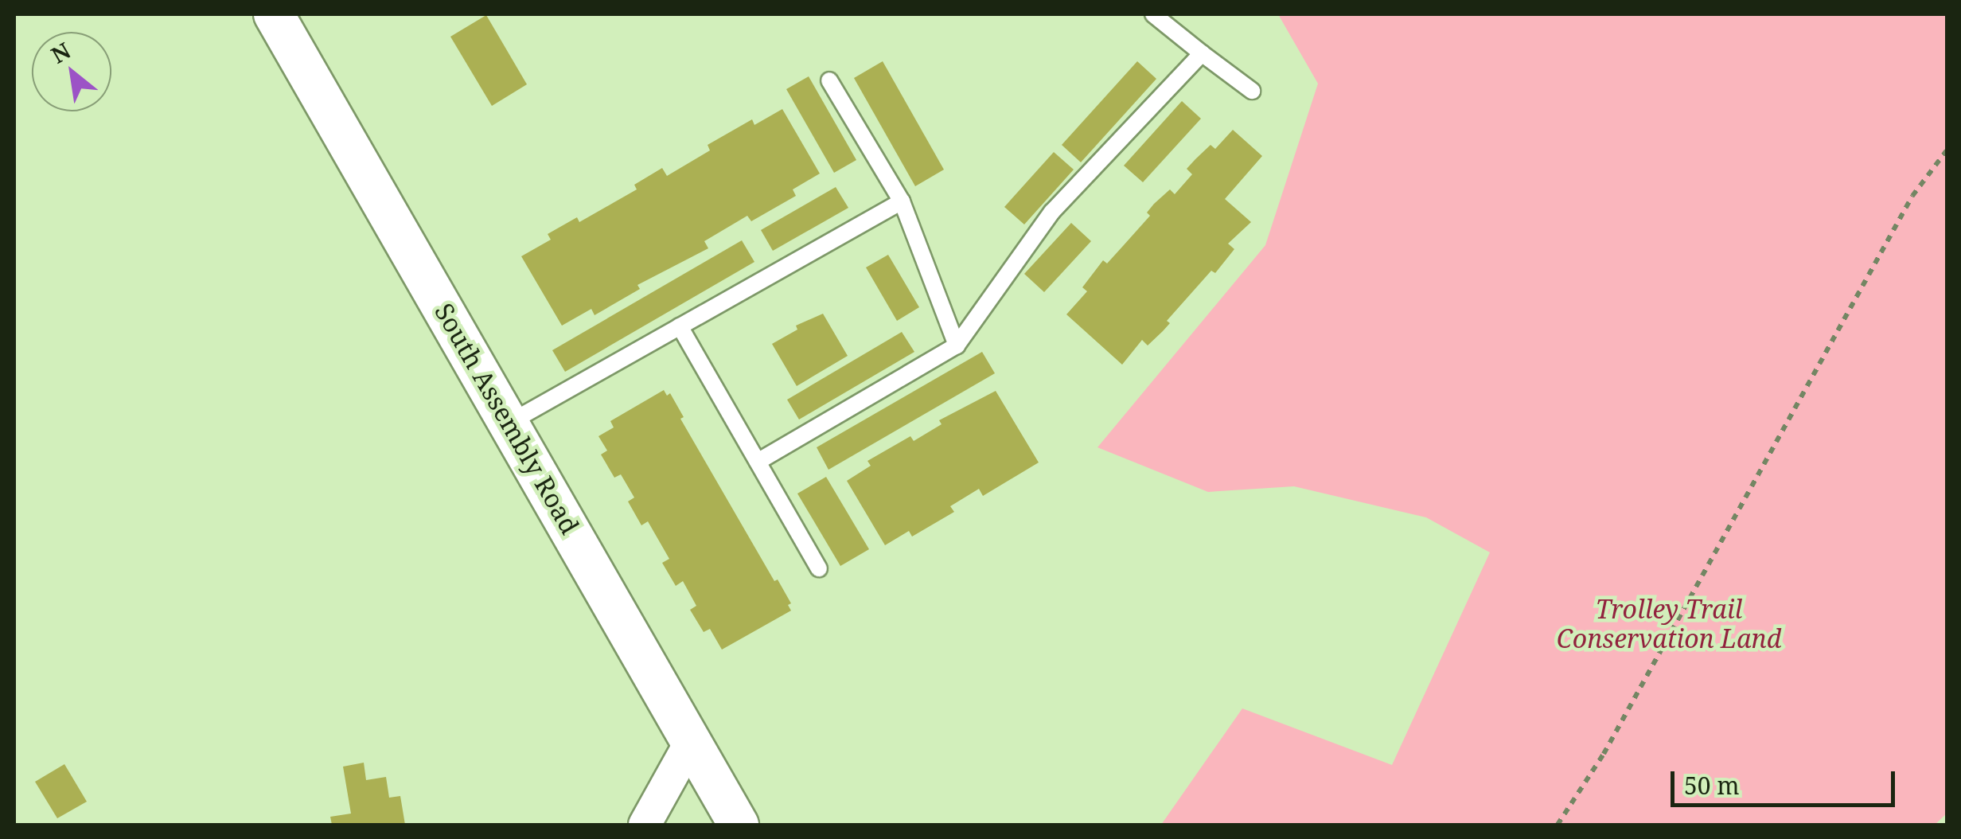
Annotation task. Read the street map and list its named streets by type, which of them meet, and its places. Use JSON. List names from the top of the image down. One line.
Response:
{"streets":{"street":["South Assembly Road"]},"parks":["Trolley Trail Conservation Land"],"scale_bar":"50 m","north":"top left"}
